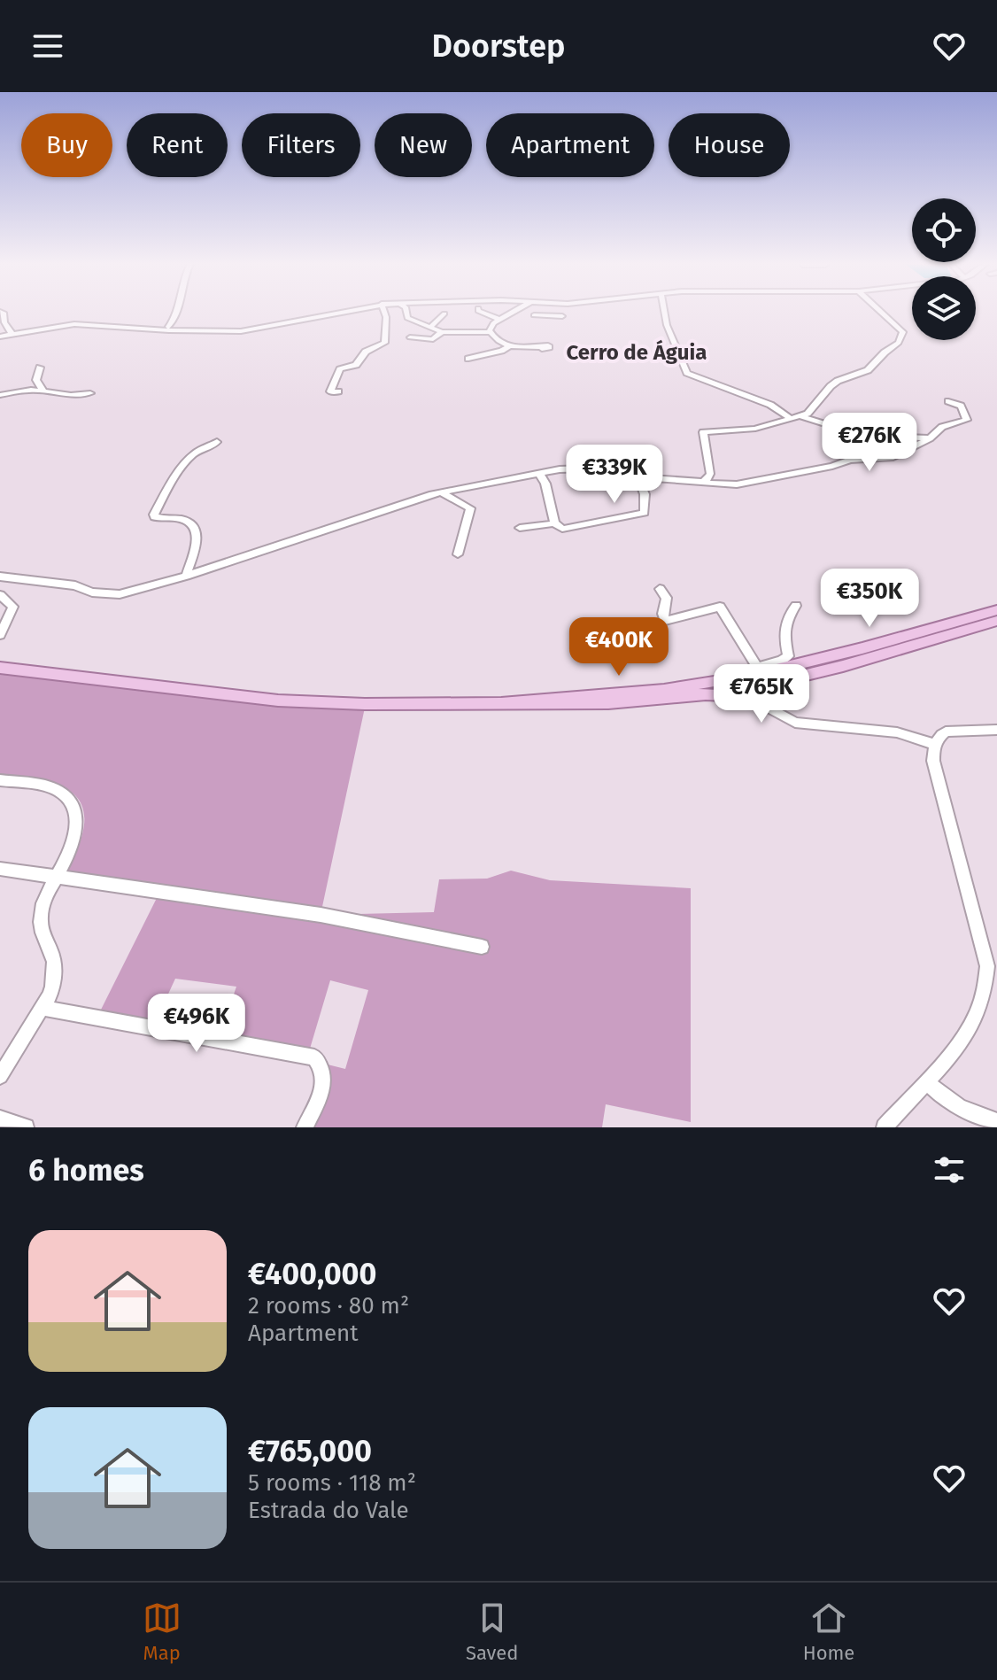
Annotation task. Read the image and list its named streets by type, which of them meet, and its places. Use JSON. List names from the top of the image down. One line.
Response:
{"districts":["Cerro de Águia"],"page":{"header":"Doorstep","chip":["Buy","Rent","Filters","New","Apartment","House"],"price":["€276K","€339K","€350K","€400K","€765K","€496K"],"heading":"6 homes","list":[{"name":"€400,000","note":"2 rooms · 80 m² · Apartment"},{"name":"€765,000","note":"5 rooms · 118 m² · Estrada do Vale"}],"tabs":["Map","Saved","Home"]}}
